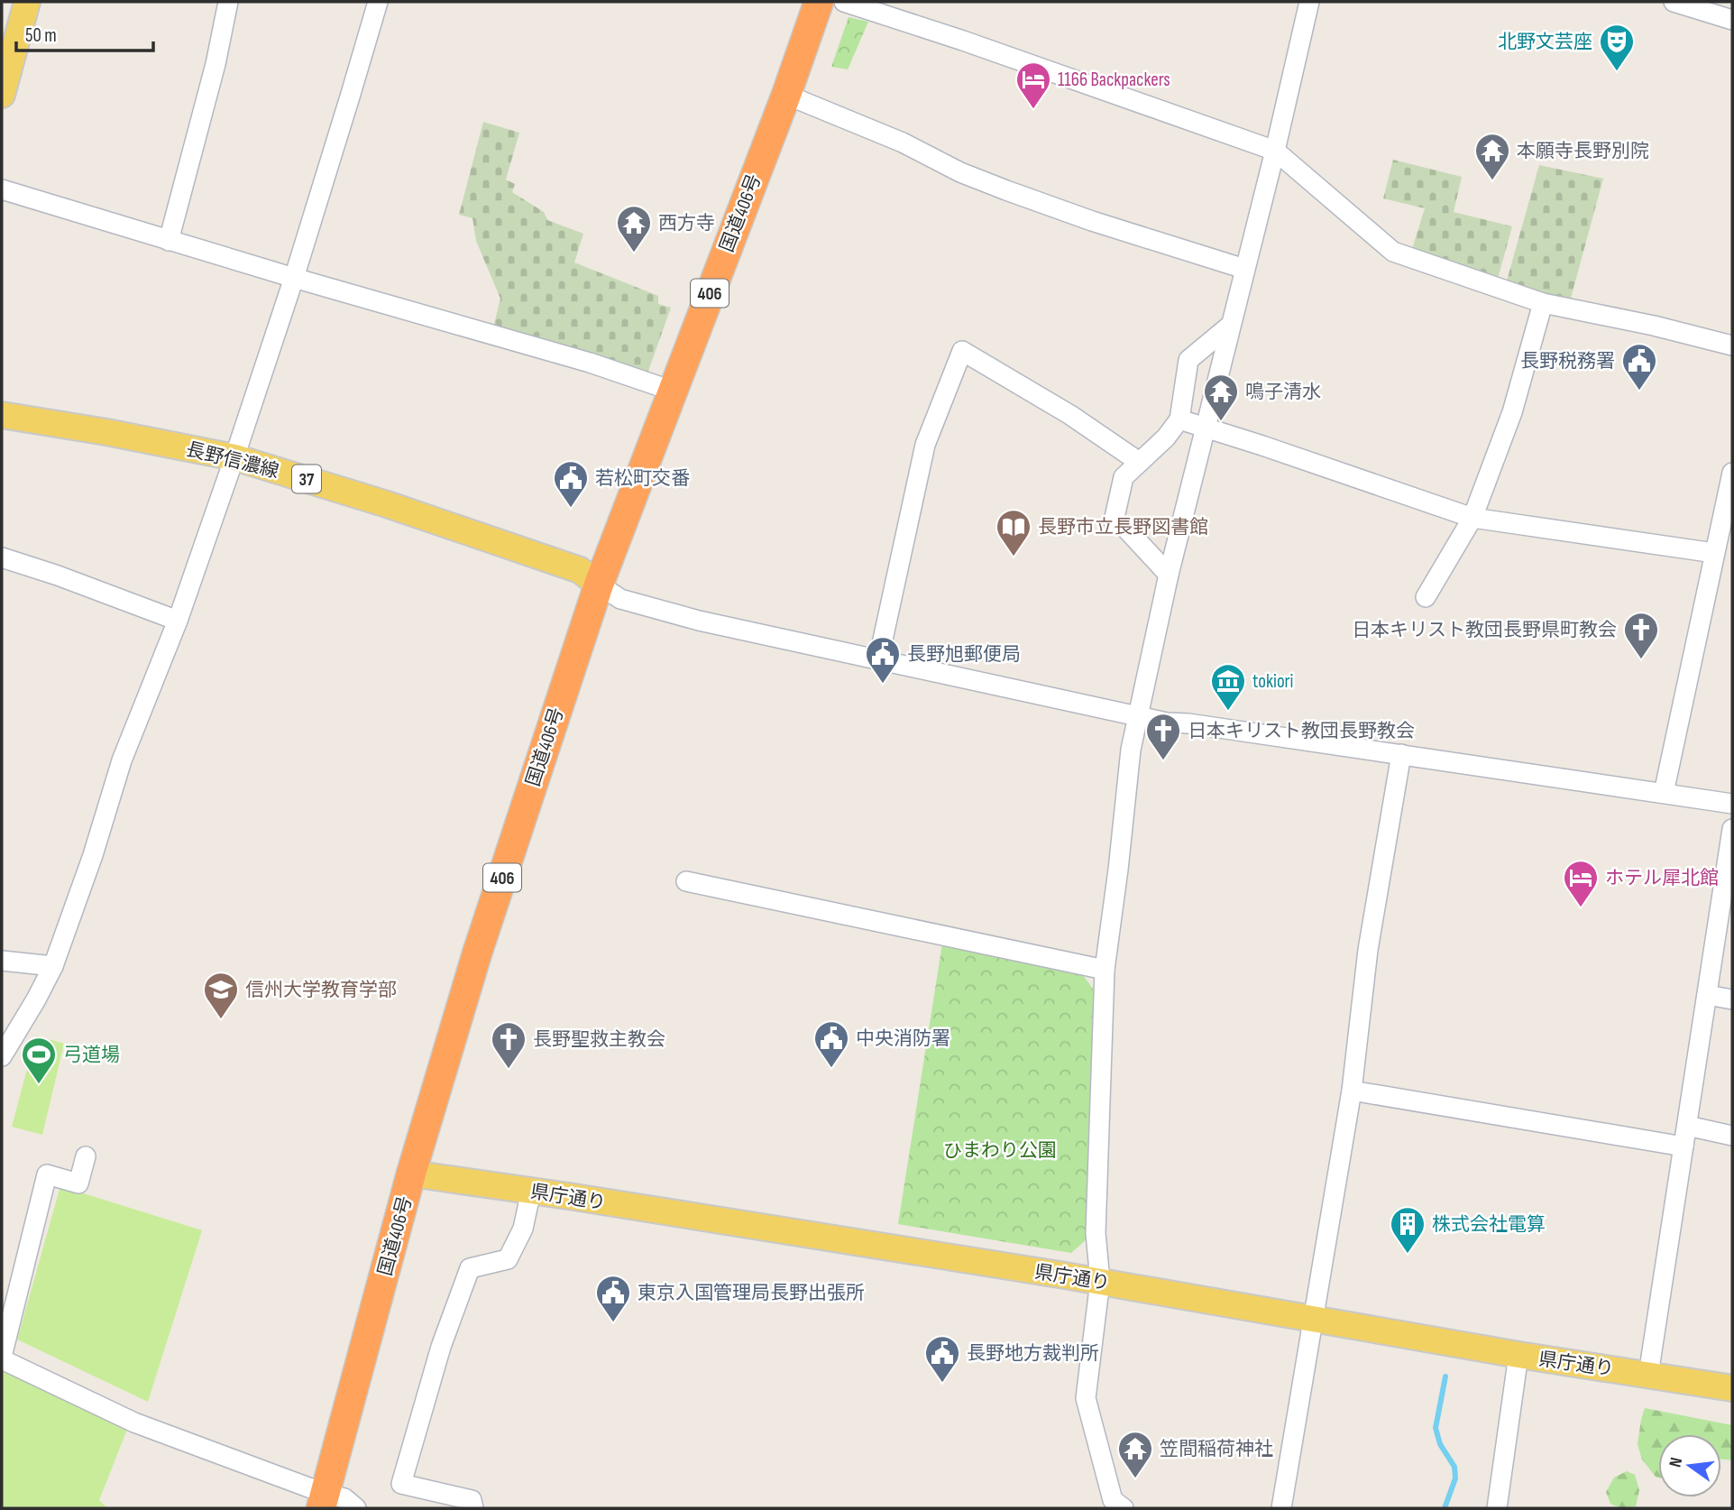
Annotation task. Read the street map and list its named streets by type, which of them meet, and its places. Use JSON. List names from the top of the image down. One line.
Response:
{"streets":{"highway":["国道406号","406"],"main road":["長野信濃線","37","県庁通り"]},"crossings":[["国道406号","長野信濃線"],["国道406号","県庁通り"]],"parks":["ひまわり公園"],"places":{"theatre":["北野文芸座"],"hotel":["1166 Backpackers","ホテル犀北館"],"temple":["本願寺長野別院","西方寺","鳴子清水","笠間稲荷神社"],"public building":["長野税務署","若松町交番","長野旭郵便局","中央消防署","東京入国管理局長野出張所","長野地方裁判所"],"library":["長野市立長野図書館"],"church":["日本キリスト教団長野県町教会","日本キリスト教団長野教会","長野聖救主教会"],"museum":["tokiori"],"school or university":["信州大学教育学部"],"sports":["弓道場"],"building":["株式会社電算"]},"scale_bar":"50 m","north":"left"}
